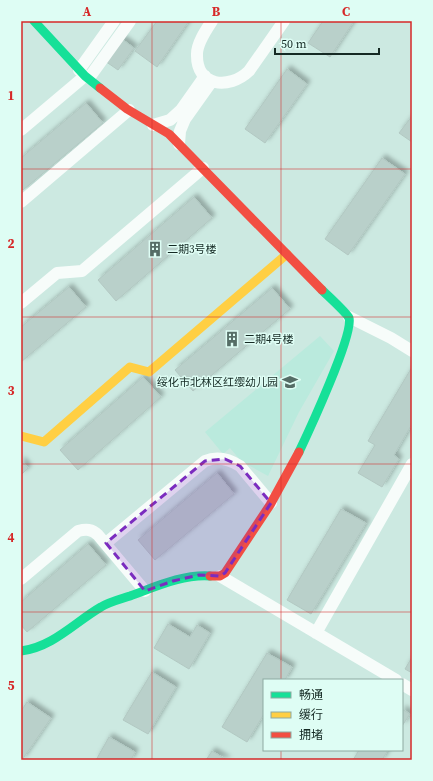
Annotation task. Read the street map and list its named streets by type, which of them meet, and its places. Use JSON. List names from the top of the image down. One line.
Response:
{"places":{"building":["二期3号楼","二期4号楼"],"school or university":["绥化市北林区红缨幼儿园"]},"legend":["畅通","缓行","拥堵"],"scale_bar":"50 m","grid":{"columns":["A","B","C"],"rows":["1","2","3","4","5"]}}
